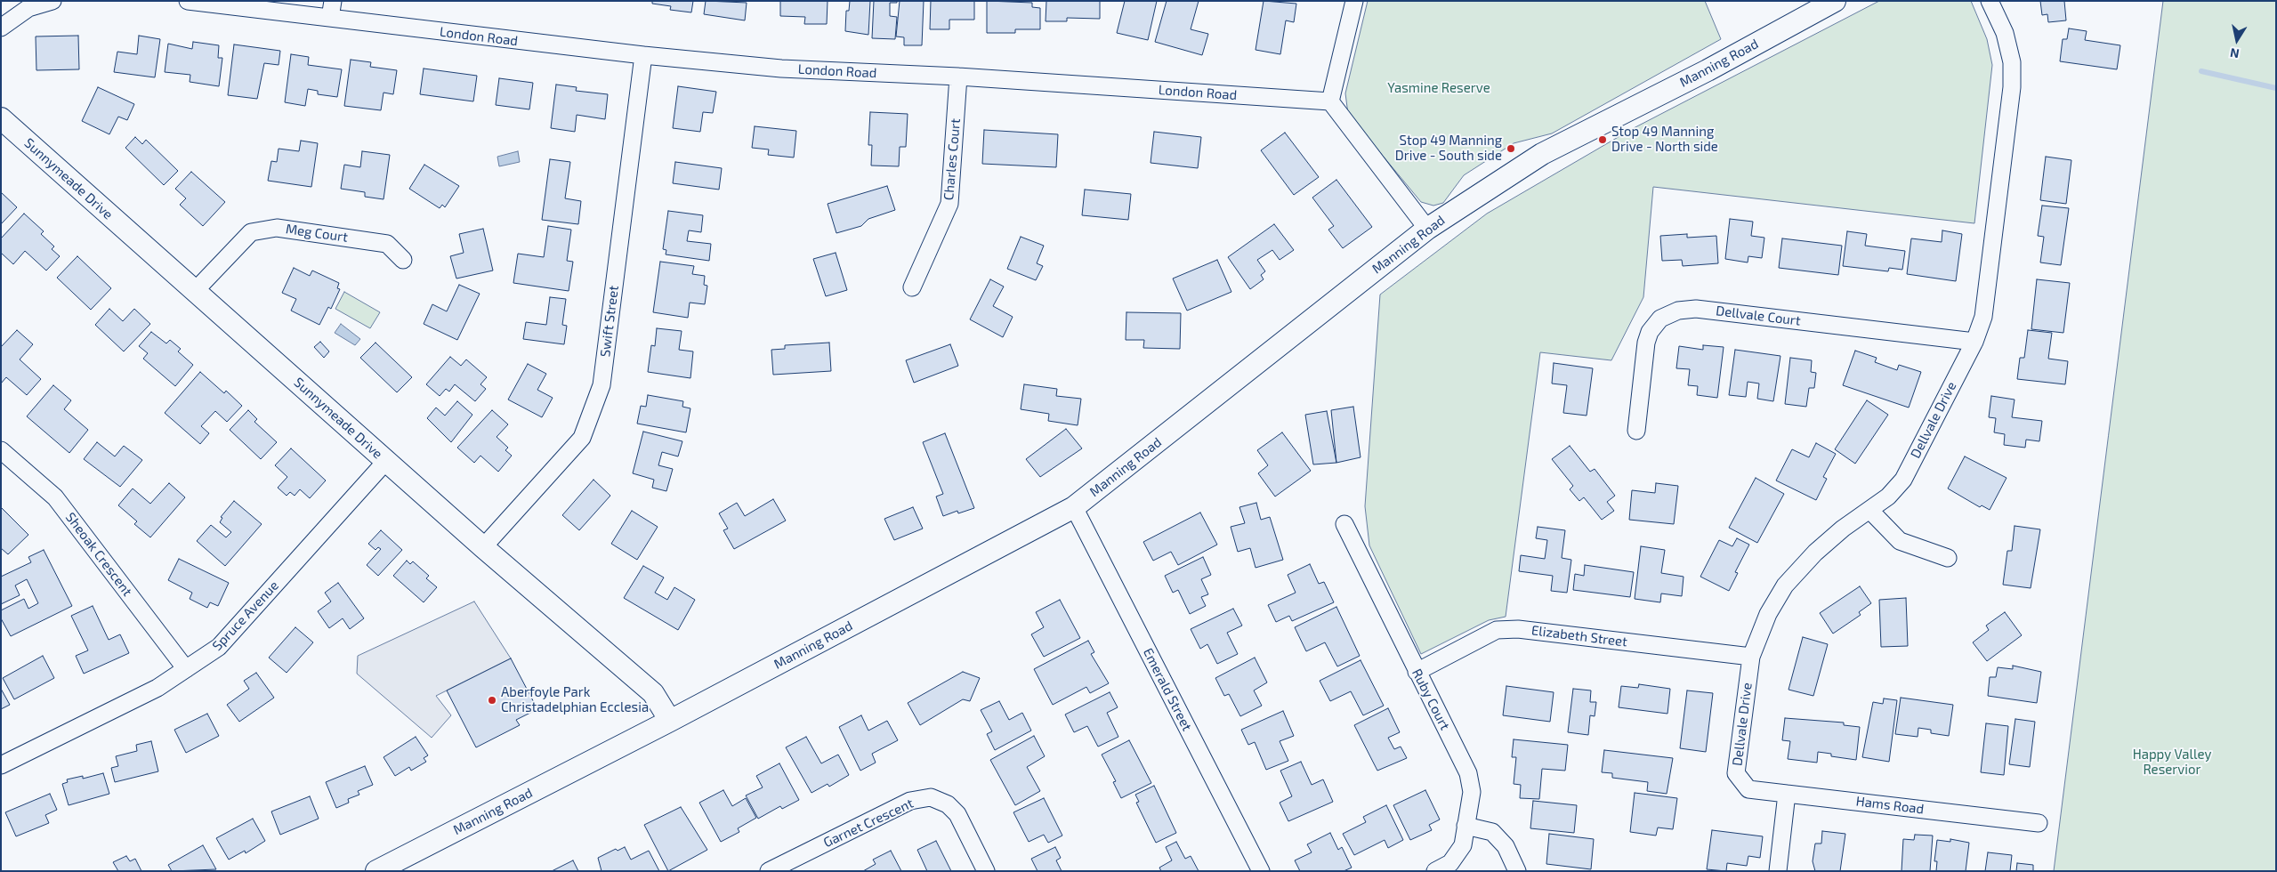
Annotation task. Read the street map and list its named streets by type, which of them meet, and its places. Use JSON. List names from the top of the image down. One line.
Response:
{"streets":{"street":["London Road","Manning Road","Charles Court","Sunnymeade Drive","Meg Court","Dellvale Court","Swift Street","Dellvale Drive","Sheoak Crescent","Spruce Avenue","Elizabeth Street","Emerald Street","Ruby Court","Hams Road","Garnet Crescent"]},"crossings":[["London Road","Charles Court"],["London Road","Swift Street"],["Manning Road","Sunnymeade Drive"],["Manning Road","Emerald Street"],["Sunnymeade Drive","Meg Court"],["Sunnymeade Drive","Swift Street"],["Sunnymeade Drive","Spruce Avenue"],["Dellvale Court","Dellvale Drive"],["Dellvale Drive","Elizabeth Street"],["Dellvale Drive","Hams Road"],["Sheoak Crescent","Spruce Avenue"],["Elizabeth Street","Ruby Court"]],"parks":["Yasmine Reserve","Happy Valley Reservior"],"places":["Stop 49 Manning Drive - North side","Stop 49 Manning Drive - South side","Aberfoyle Park Christadelphian Ecclesia"],"north":"bottom"}
